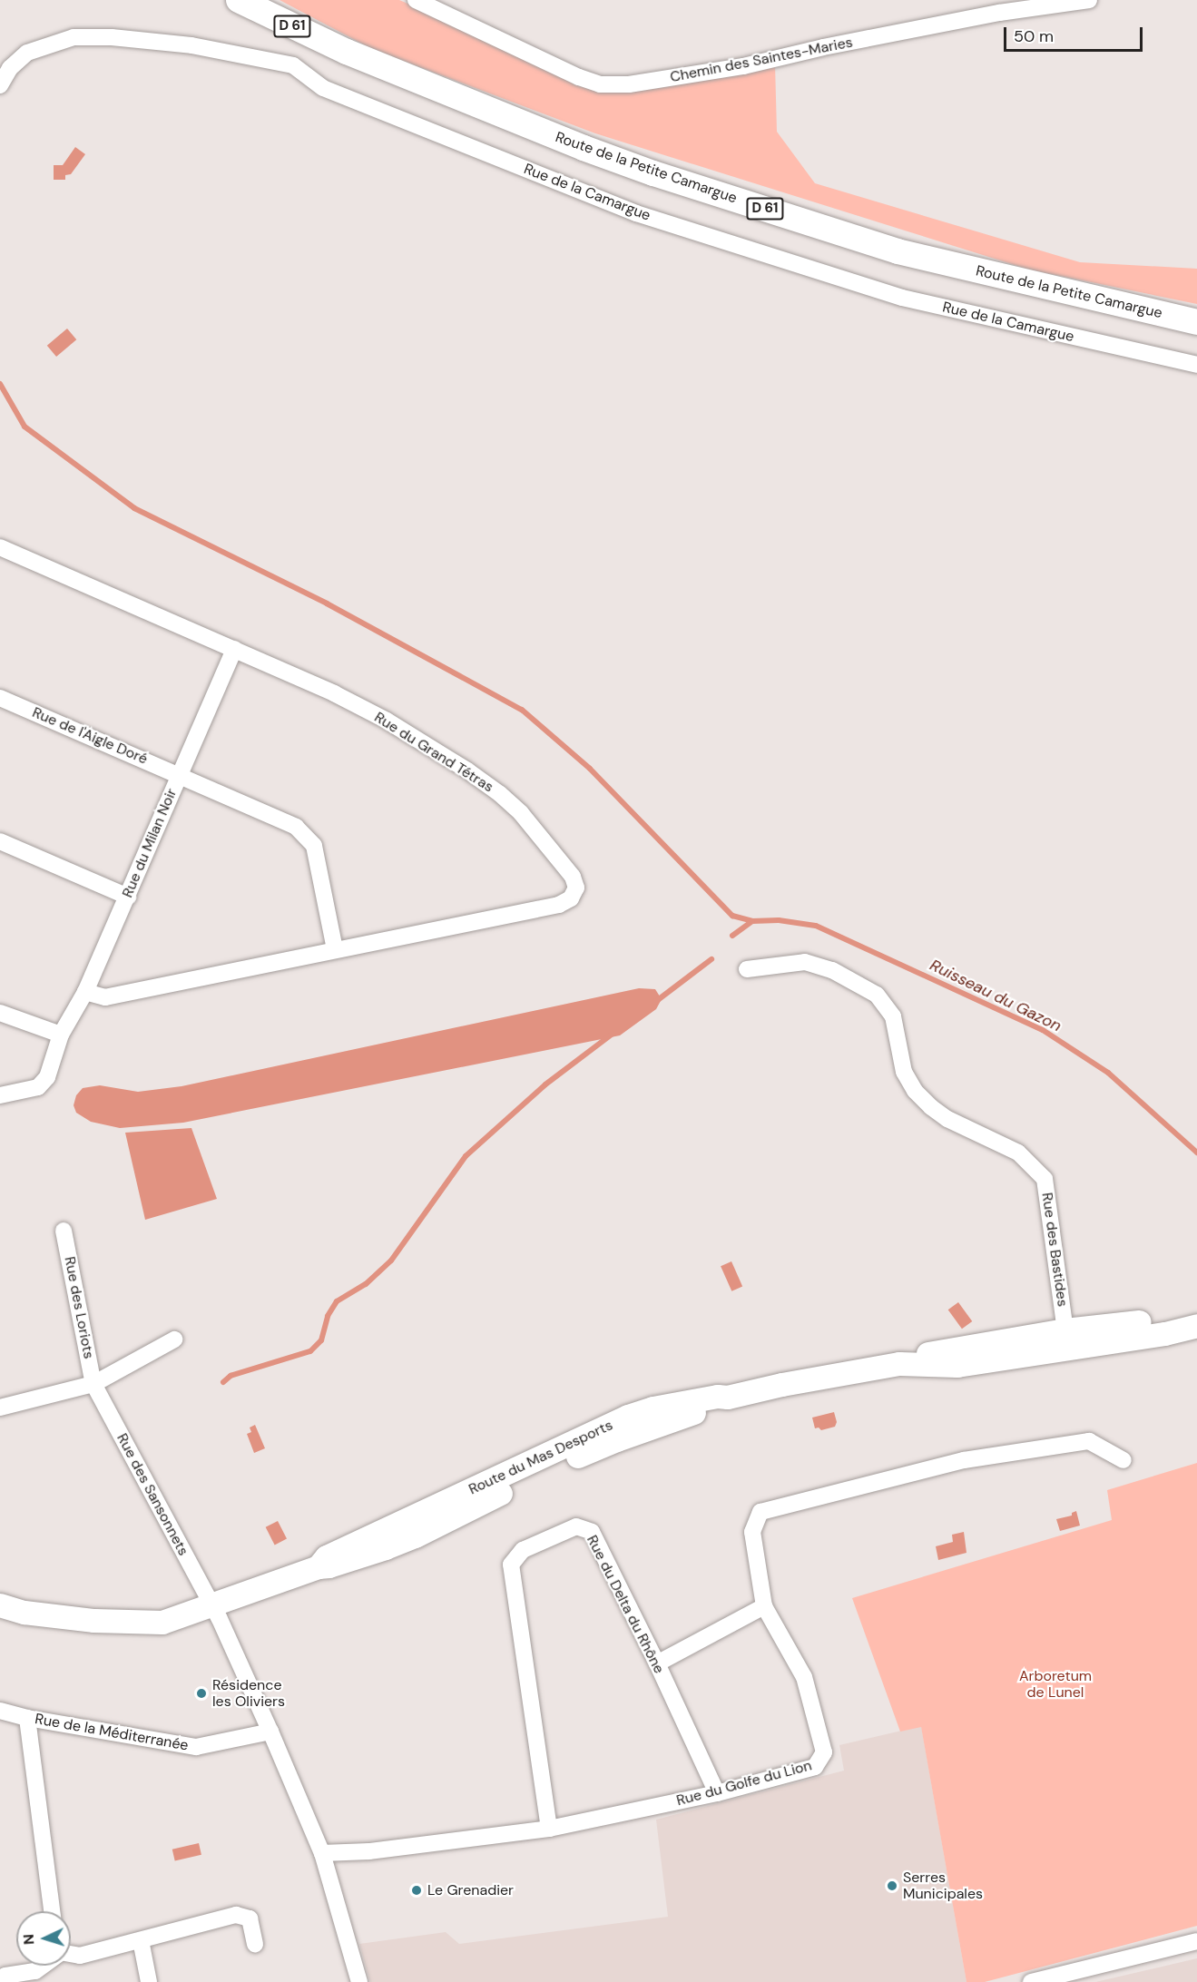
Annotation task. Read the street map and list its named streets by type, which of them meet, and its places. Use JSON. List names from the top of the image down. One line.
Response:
{"streets":{"main road":["D 61","Route de la Petite Camargue"],"street":["Chemin des Saintes-Maries","Rue de la Camargue","Rue de l'Aigle Doré","Rue du Grand Tétras","Rue du Milan Noir","Rue des Bastides","Rue des Loriots","Route du Mas Desports","Rue des Sansonnets","Rue du Delta du Rhône","Rue de la Méditerranée","Rue du Golfe du Lion"]},"crossings":[["Rue de l'Aigle Doré","Rue du Grand Tétras"],["Rue de l'Aigle Doré","Rue du Milan Noir"],["Rue du Grand Tétras","Rue du Milan Noir"],["Rue des Bastides","Route du Mas Desports"],["Rue des Loriots","Rue des Sansonnets"],["Route du Mas Desports","Rue des Sansonnets"],["Rue des Sansonnets","Rue de la Méditerranée"],["Rue des Sansonnets","Rue du Golfe du Lion"],["Rue du Delta du Rhône","Rue du Golfe du Lion"]],"water":["Ruisseau du Gazon"],"parks":["Arboretum de Lunel"],"places":["Résidence les Oliviers","Serres Municipales","Le Grenadier"],"scale_bar":"50 m","north":"left"}
